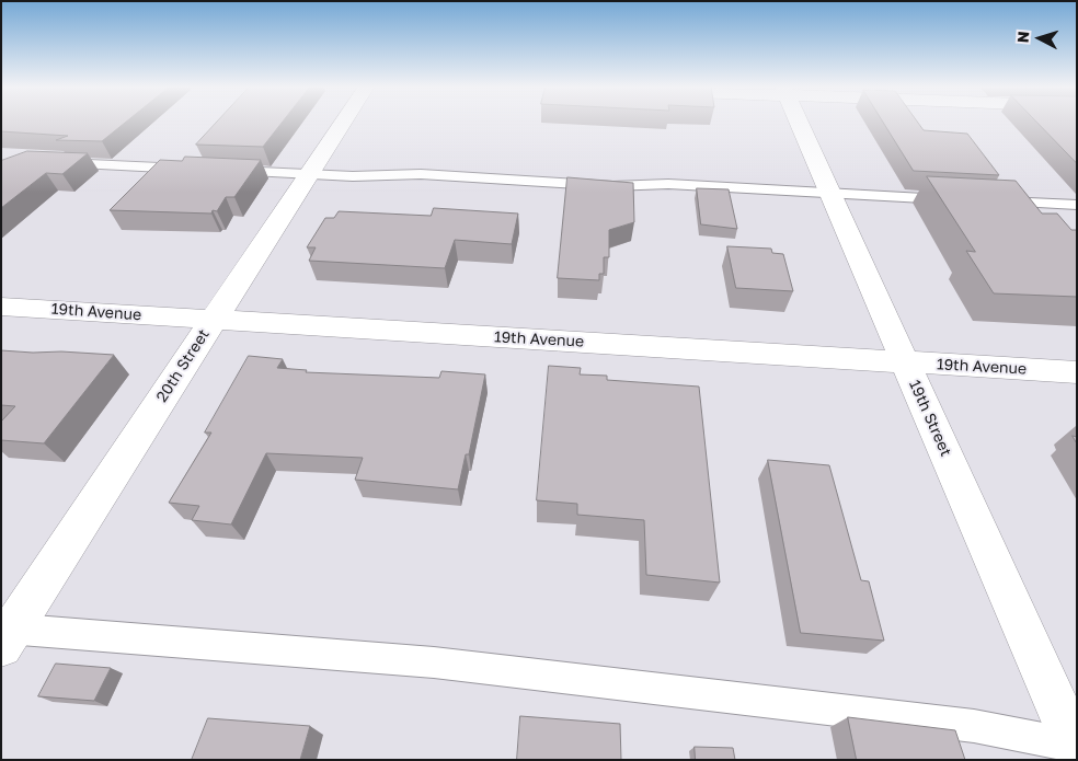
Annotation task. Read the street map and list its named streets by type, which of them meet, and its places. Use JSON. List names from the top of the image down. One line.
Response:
{"streets":{"street":["19th Avenue","20th Street","19th Street"]},"crossings":[["19th Avenue","20th Street"],["19th Avenue","19th Street"]],"north":"left"}
